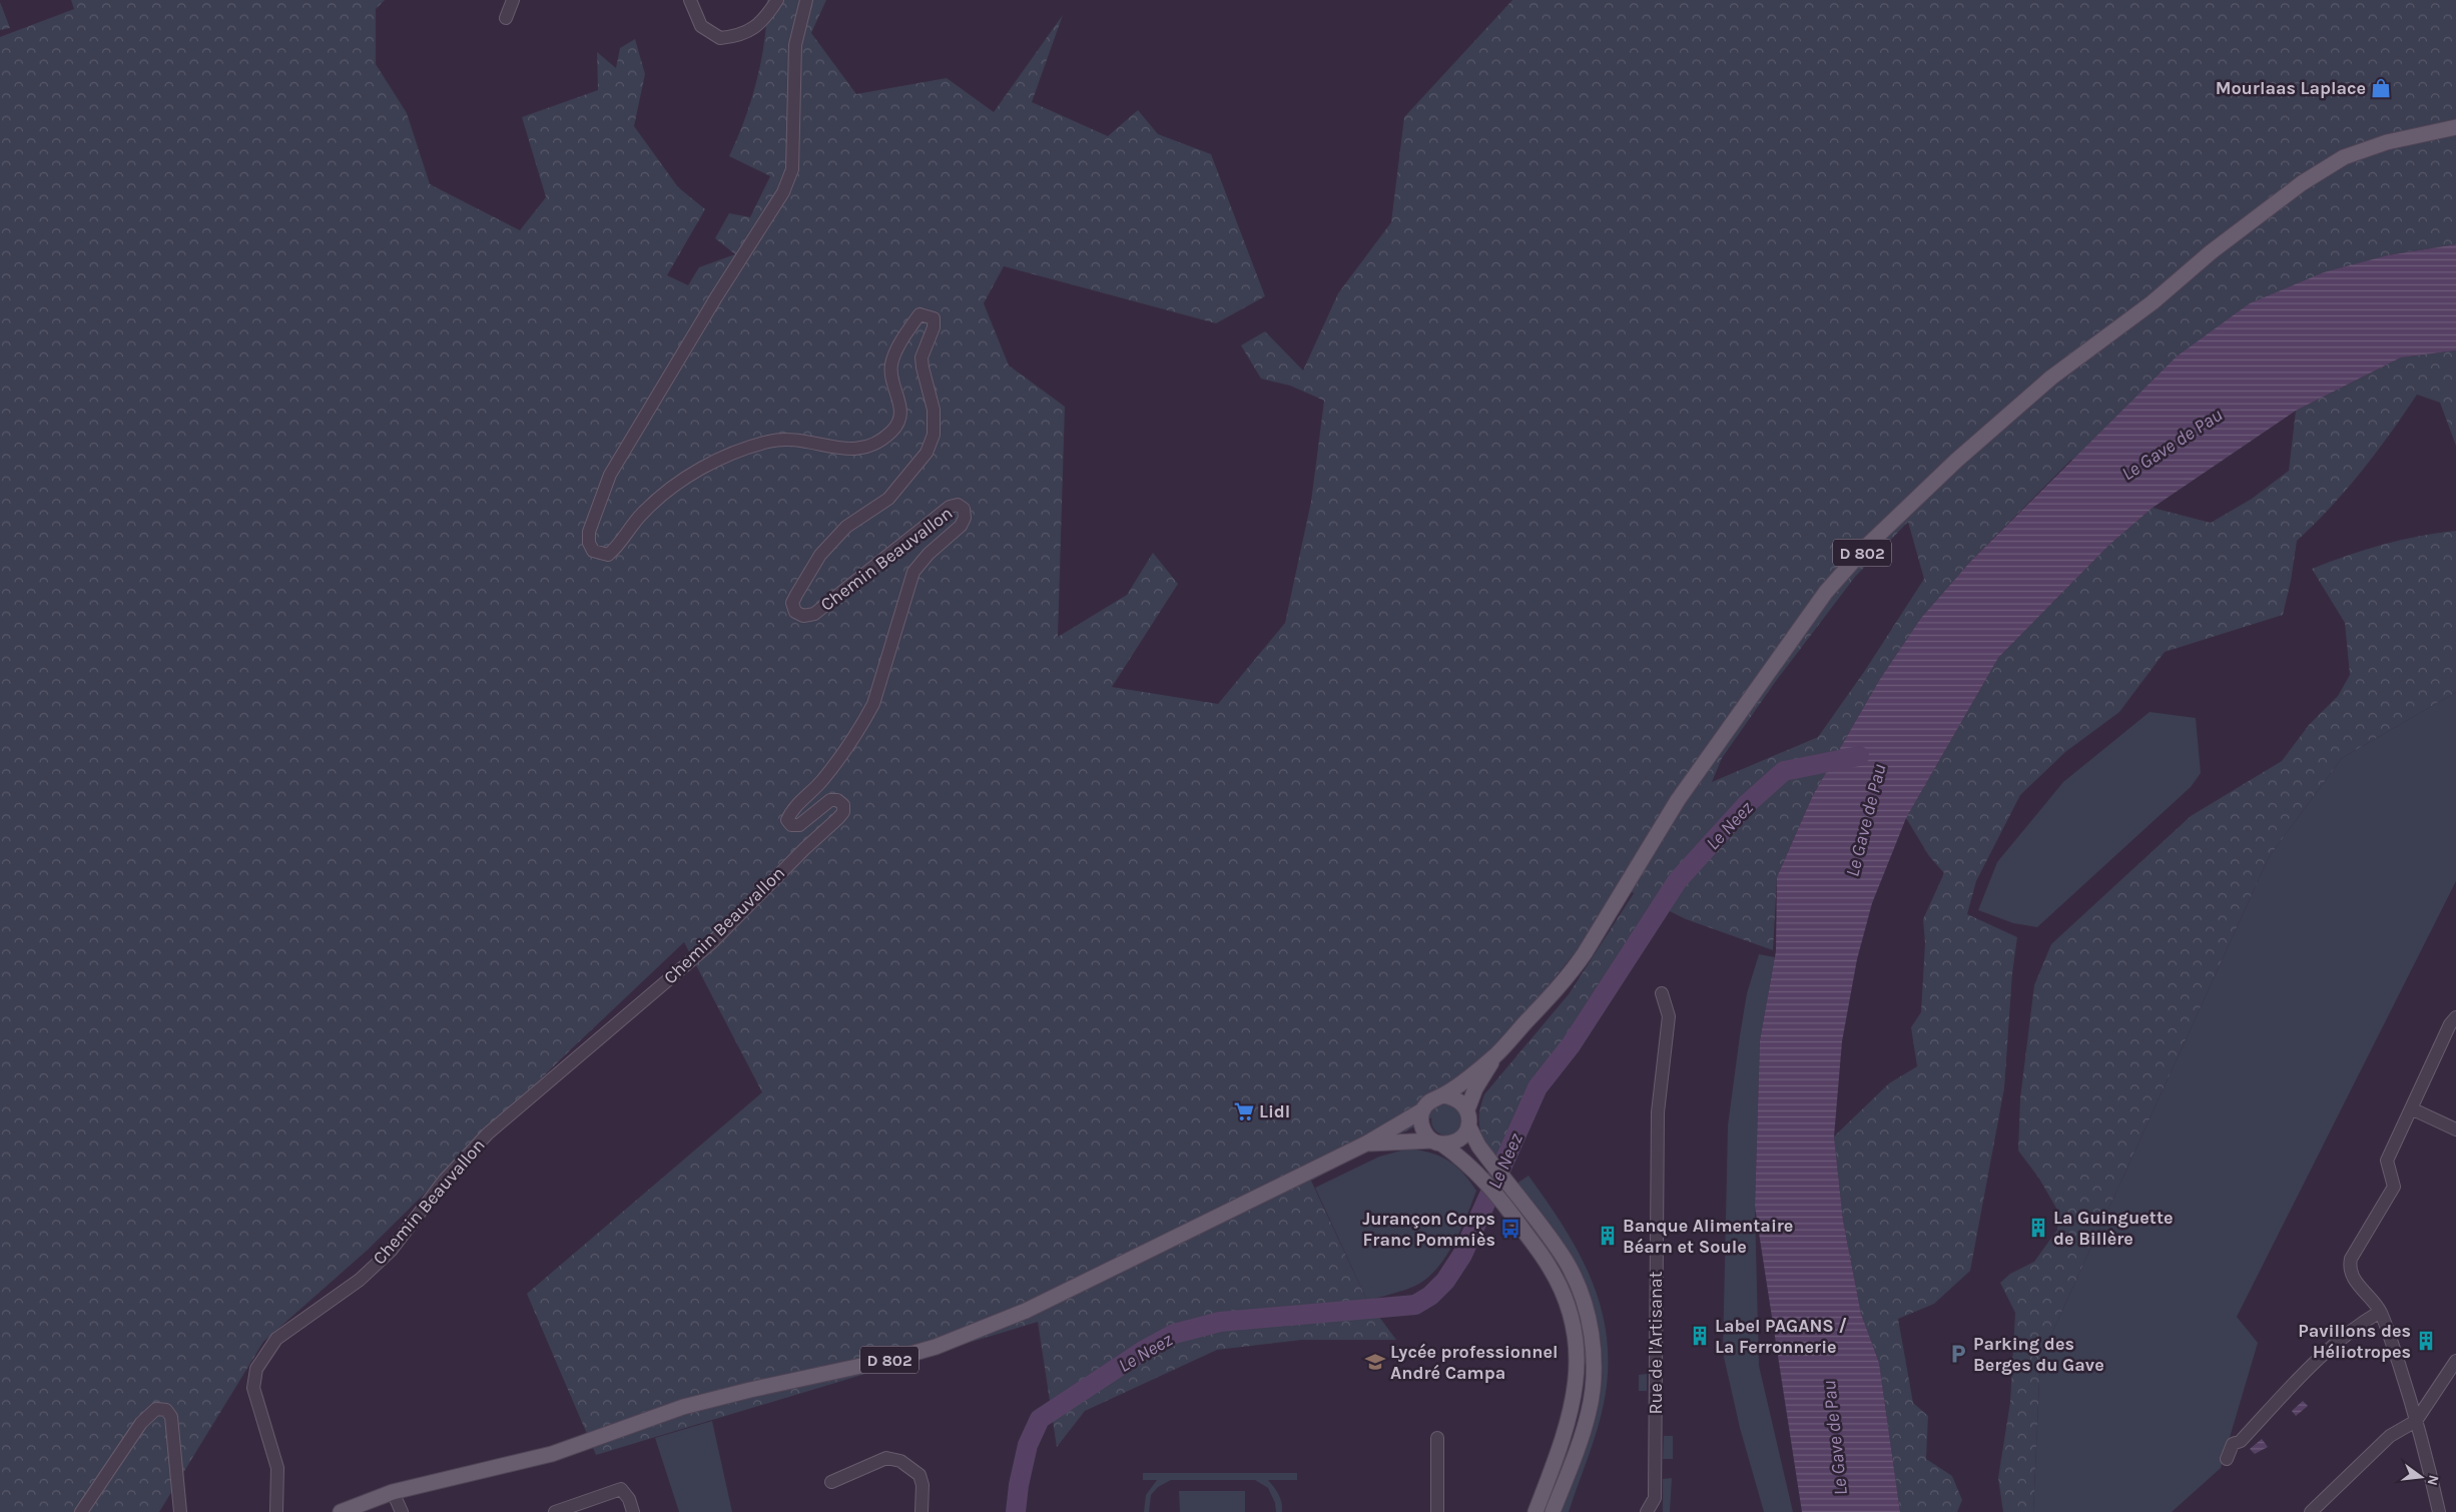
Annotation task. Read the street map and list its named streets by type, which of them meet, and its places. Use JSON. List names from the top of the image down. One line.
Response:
{"streets":{"main road":["D 802"],"street":["Chemin Beauvallon","Rue de l'Artisanat"]},"water":["Le Gave de Pau","Le Neez"],"places":{"shop":["Mourlaas Laplace"],"supermarket":["Lidl"],"building":["La Guinguette de Billère","Banque Alimentaire Béarn et Soule","Label PAGANS / La Ferronnerie","Pavillons des Héliotropes"],"bus stop":["Jurançon Corps Franc Pommiès"],"parking":["Parking des Berges du Gave"],"school or university":["Lycée professionnel André Campa"]},"north":"right"}
